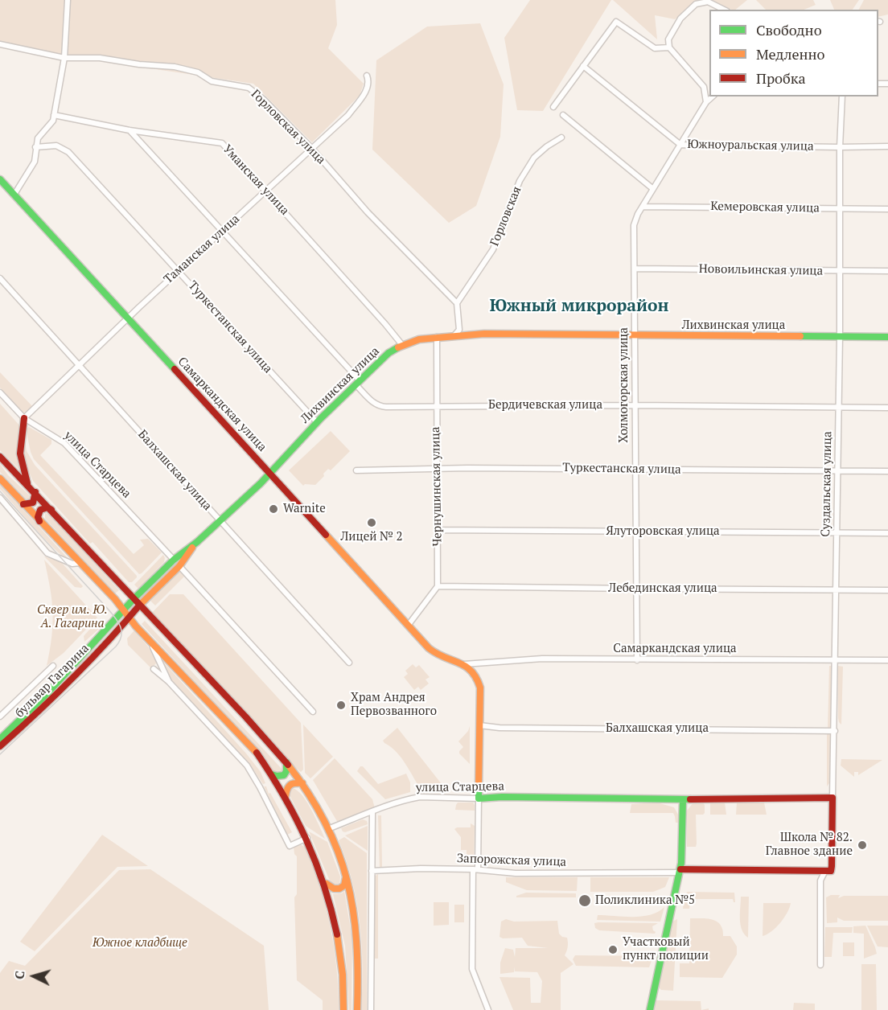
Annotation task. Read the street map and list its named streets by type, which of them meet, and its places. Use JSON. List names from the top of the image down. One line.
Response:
{"streets":{"main road":["Лихвинская улица","Самаркандская улица","улица Старцева","Суздальская улица","бульвар Гагарина","Запорожская улица"],"street":["Горловская улица","Южноуральская улица","Уманская улица","Кемеровская улица","Горловская","Таманская улица","Новоильинская улица","Туркестанская улица","Холмогорская улица","Бердичевская улица","Балхашская улица","Чернушинская улица","Ялуторовская улица","Лебединская улица"]},"crossings":[["Горловская улица","Горловская"],["Горловская улица","Таманская улица"],["Южноуральская улица","Холмогорская улица"],["Южноуральская улица","Суздальская улица"],["Уманская улица","Таманская улица"],["Уманская улица","Лихвинская улица"],["Уманская улица","Бердичевская улица"],["Кемеровская улица","Холмогорская улица"],["Кемеровская улица","Суздальская улица"],["Таманская улица","Туркестанская улица"],["Таманская улица","Самаркандская улица"],["Таманская улица","Бердичевская улица"],["Таманская улица","улица Старцева"],["Таманская улица","Балхашская улица"],["Новоильинская улица","Холмогорская улица"],["Новоильинская улица","Суздальская улица"],["Лихвинская улица","Туркестанская улица"],["Лихвинская улица","Холмогорская улица"],["Лихвинская улица","Самаркандская улица"],["Лихвинская улица","Бердичевская улица"],["Лихвинская улица","Балхашская улица"],["Лихвинская улица","Суздальская улица"],["Лихвинская улица","Чернушинская улица"],["Лихвинская улица","бульвар Гагарина"],["Туркестанская улица","Холмогорская улица"],["Туркестанская улица","Суздальская улица"],["Туркестанская улица","Чернушинская улица"],["Холмогорская улица","Самаркандская улица"],["Холмогорская улица","Бердичевская улица"],["Холмогорская улица","Ялуторовская улица"],["Холмогорская улица","Лебединская улица"],["Самаркандская улица","Суздальская улица"],["Бердичевская улица","Суздальская улица"],["Бердичевская улица","Чернушинская улица"],["улица Старцева","Суздальская улица"],["улица Старцева","бульвар Гагарина"],["Балхашская улица","Суздальская улица"],["Суздальская улица","Ялуторовская улица"],["Суздальская улица","Лебединская улица"],["Суздальская улица","Запорожская улица"],["Чернушинская улица","Ялуторовская улица"],["Чернушинская улица","Лебединская улица"]],"districts":["Южный микрорайон"],"parks":["Сквер им. Ю. А. Гагарина","Южное кладбище"],"places":["Warnite","Лицей № 2","Храм Андрея Первозванного","Школа № 82. Главное здание","Поликлиника №5","Участковый пункт полиции"],"legend":["Свободно","Медленно","Пробка"],"north":"left"}
